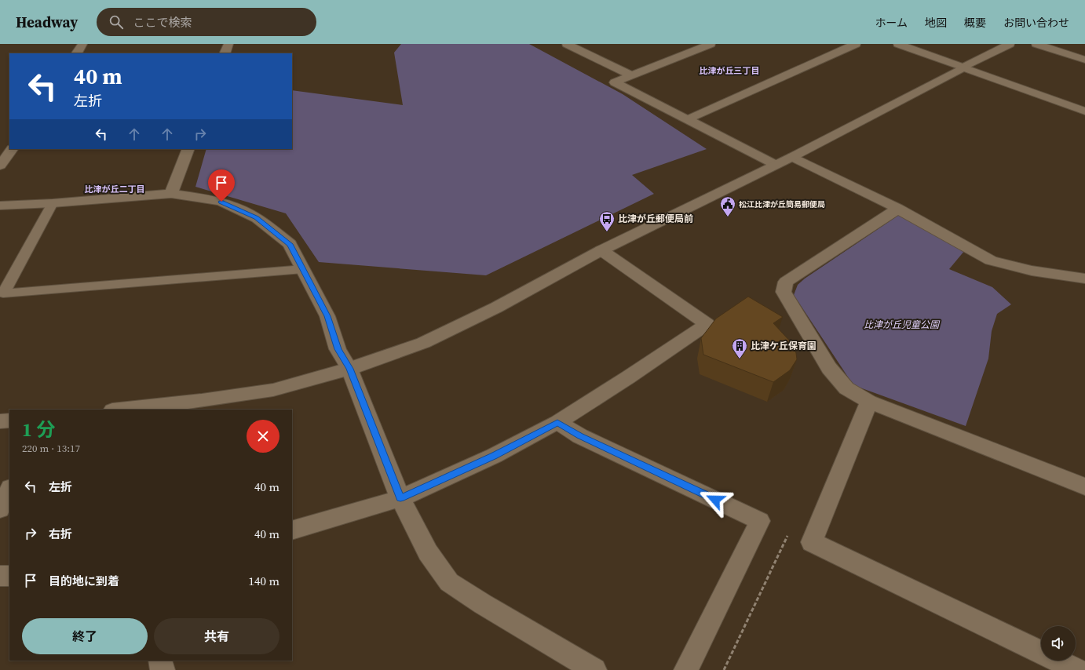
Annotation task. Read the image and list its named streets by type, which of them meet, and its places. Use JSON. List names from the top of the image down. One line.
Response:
{"districts":["比津が丘三丁目","比津が丘二丁目"],"parks":["比津が丘児童公園"],"places":{"public building":["松江比津が丘簡易郵便局"],"bus stop":["比津が丘郵便局前"],"building":["比津ケ丘保育園"]},"page":{"header":"Headway","search":"ここで検索","nav":["ホーム","地図","概要","お問い合わせ"],"turn":["40 m","左折"],"heading":["1 分","220 m · 13:17"],"list":[{"name":"左折","value":"40 m"},{"name":"右折","value":"40 m"},{"name":"目的地に到着","value":"140 m"}],"buttons":["終了","共有"]}}
